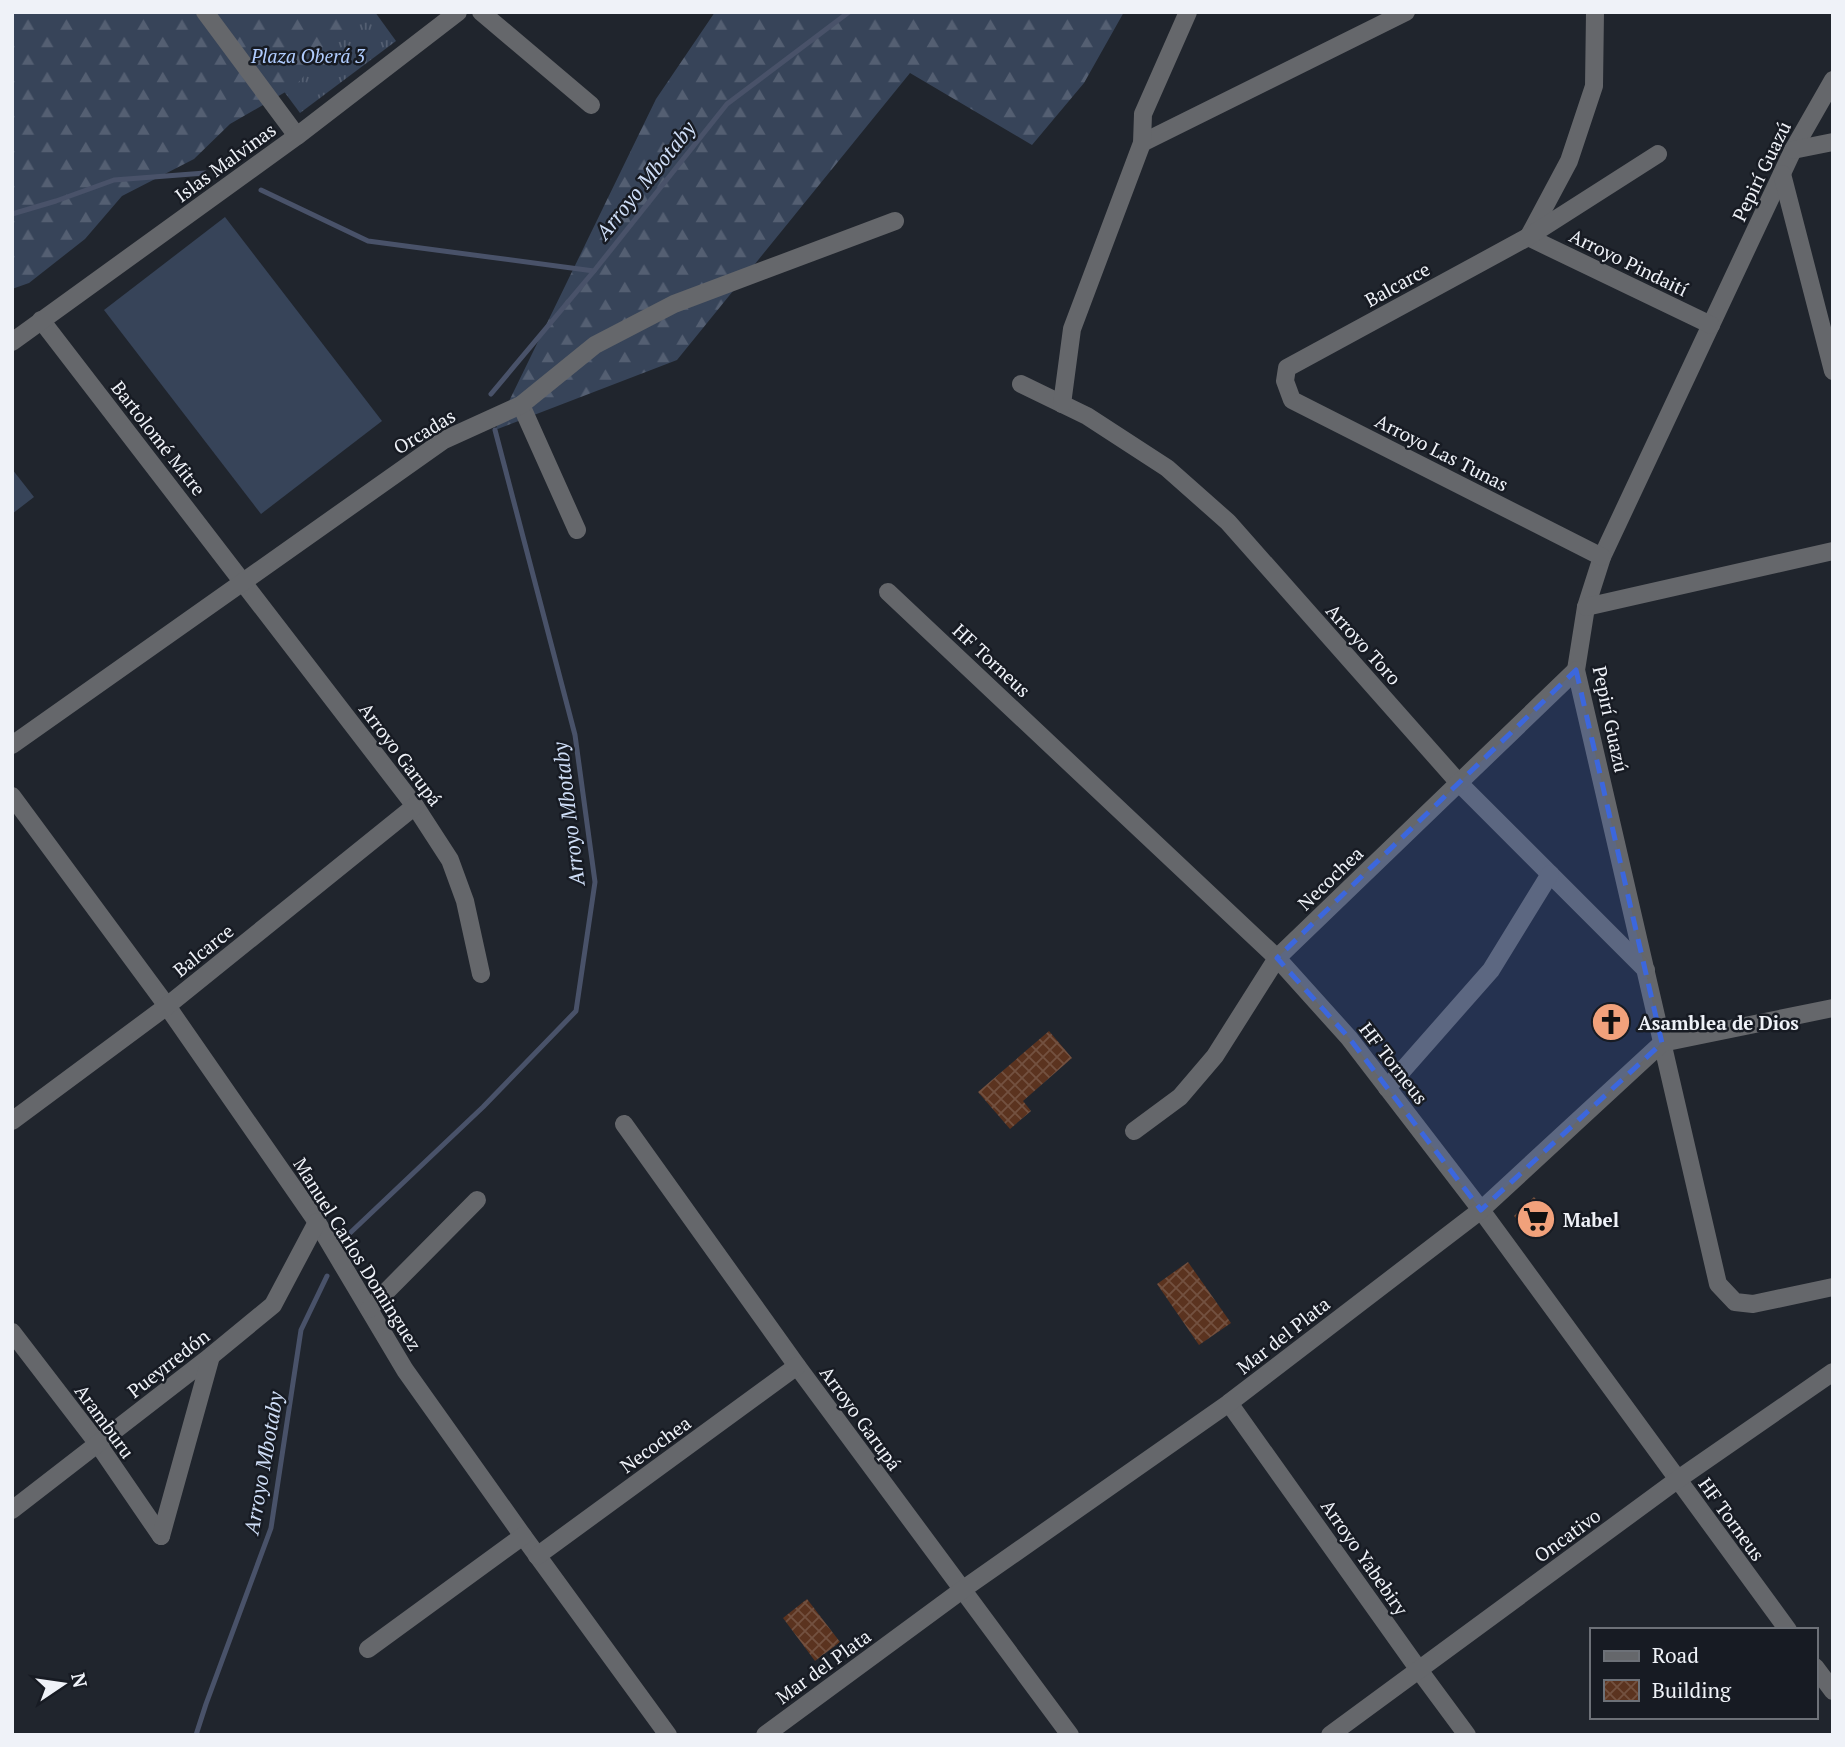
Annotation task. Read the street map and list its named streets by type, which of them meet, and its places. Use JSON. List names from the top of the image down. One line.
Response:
{"streets":{"street":["Islas Malvinas","Pepirí Guazú","Arroyo Pindaití","Balcarce","Orcadas","Bartolomé Mitre","Arroyo Las Tunas","Arroyo Toro","HF Torneus","Arroyo Garupá","Necochea","Manuel Carlos Dominguez","Mar del Plata","Pueyrredón","Aramburu","Oncativo","Arroyo Yabebiry"]},"crossings":[["Islas Malvinas","Bartolomé Mitre"],["Pepirí Guazú","Arroyo Pindaití"],["Pepirí Guazú","Arroyo Las Tunas"],["Pepirí Guazú","Arroyo Toro"],["Pepirí Guazú","Necochea"],["Pepirí Guazú","Mar del Plata"],["Arroyo Pindaití","Balcarce"],["Balcarce","Arroyo Las Tunas"],["Balcarce","Arroyo Garupá"],["Balcarce","Manuel Carlos Dominguez"],["Orcadas","Bartolomé Mitre"],["Orcadas","Arroyo Garupá"],["Bartolomé Mitre","Arroyo Garupá"],["Arroyo Toro","Necochea"],["HF Torneus","Necochea"],["HF Torneus","Mar del Plata"],["HF Torneus","Oncativo"],["Arroyo Garupá","Necochea"],["Arroyo Garupá","Mar del Plata"],["Necochea","Manuel Carlos Dominguez"],["Manuel Carlos Dominguez","Pueyrredón"],["Mar del Plata","Arroyo Yabebiry"],["Pueyrredón","Aramburu"],["Oncativo","Arroyo Yabebiry"]],"water":["Arroyo Mbotaby"],"parks":["Plaza Oberá 3"],"places":{"church":["Asamblea de Dios"],"supermarket":["Mabel"]},"legend":["Road","Building"],"north":"right"}
